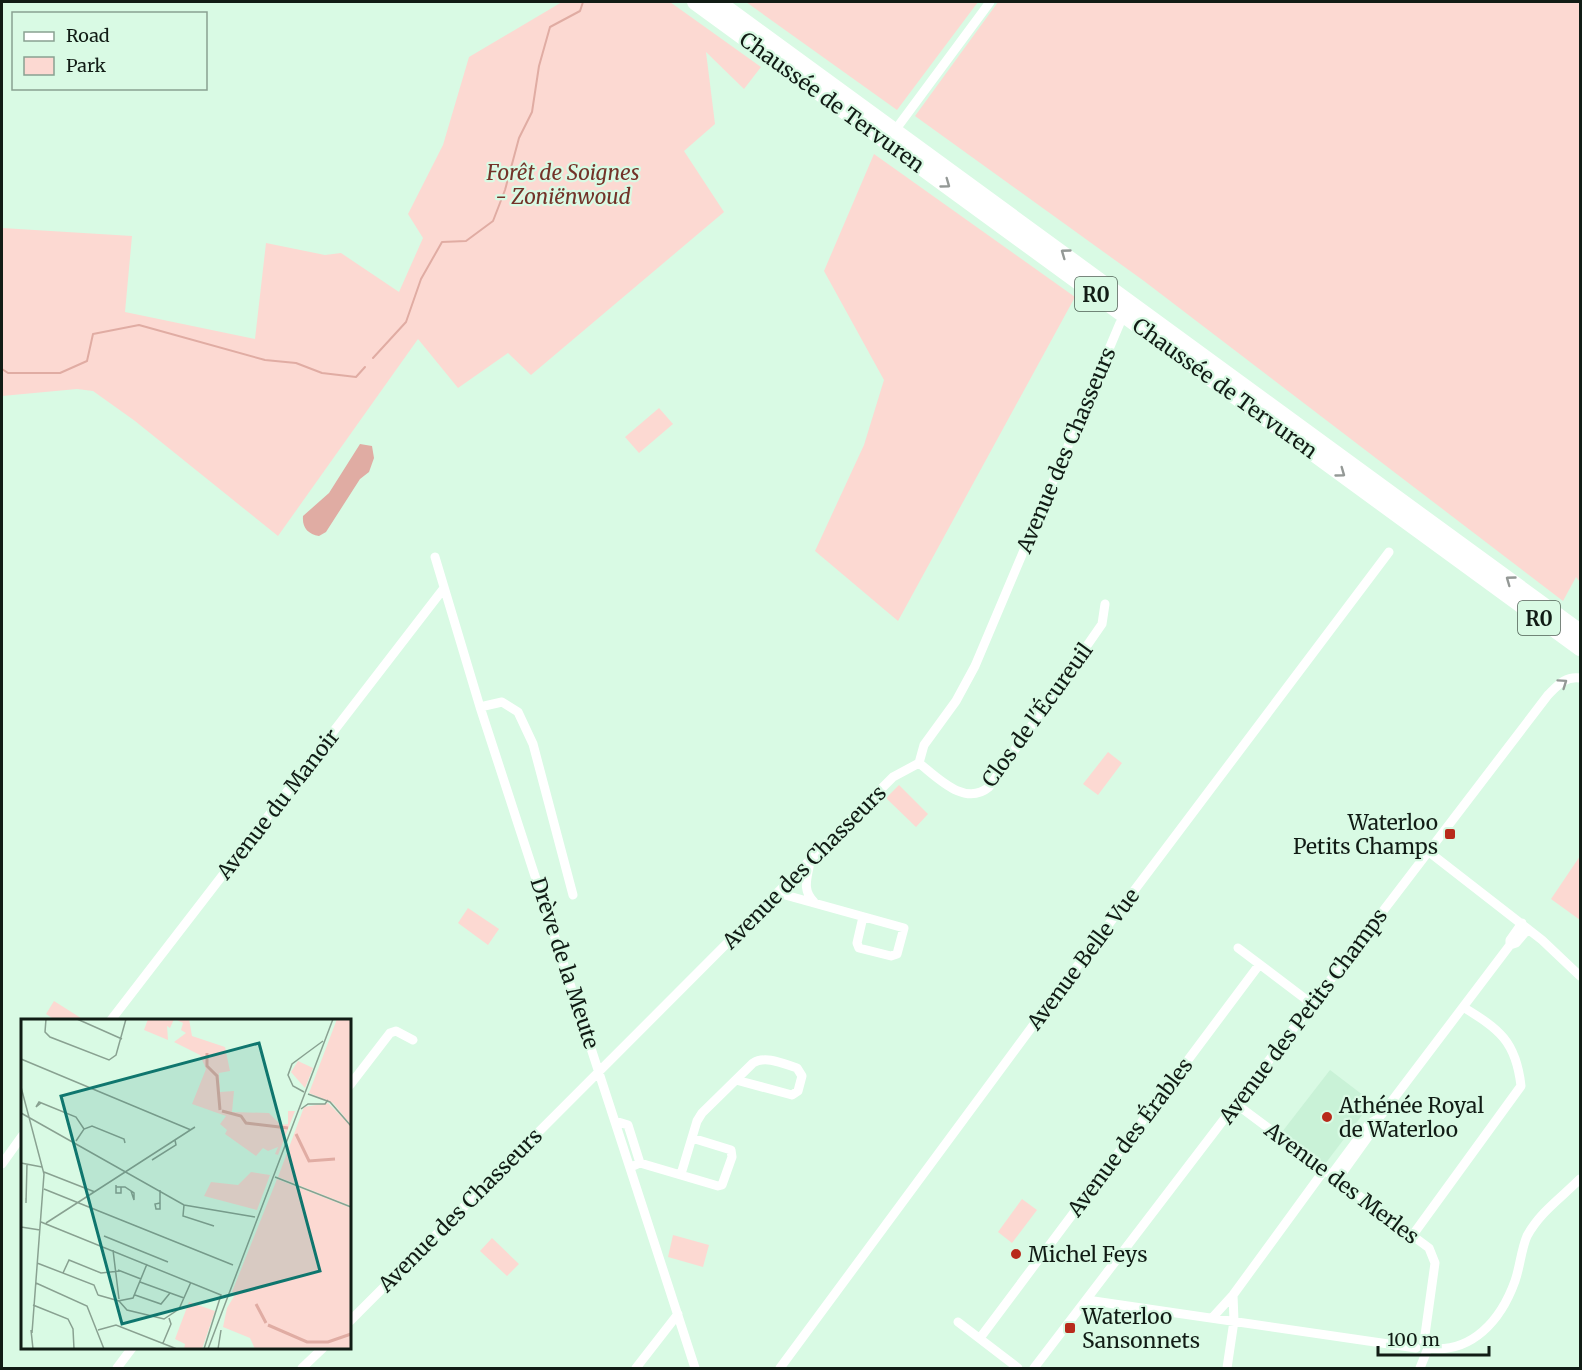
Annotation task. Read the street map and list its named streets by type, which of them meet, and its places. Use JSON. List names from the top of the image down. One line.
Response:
{"streets":{"highway":["Chaussée de Tervuren","R0"],"street":["Avenue des Chasseurs","Clos de l'Écureuil","Avenue du Manoir","Avenue Belle Vue","Drève de la Meute","Avenue des Petits Champs","Avenue des Érables","Avenue des Merles"]},"crossings":[["Avenue des Chasseurs","Clos de l'Écureuil"],["Avenue des Chasseurs","Drève de la Meute"],["Avenue du Manoir","Drève de la Meute"],["Avenue des Petits Champs","Avenue des Merles"]],"parks":["Forêt de Soignes - Zoniënwoud"],"places":{"transit":["Waterloo Petits Champs","Waterloo Sansonnets"],"other":["Athénée Royal de Waterloo","Michel Feys"]},"legend":["Road","Park"],"scale_bar":"100 m"}
